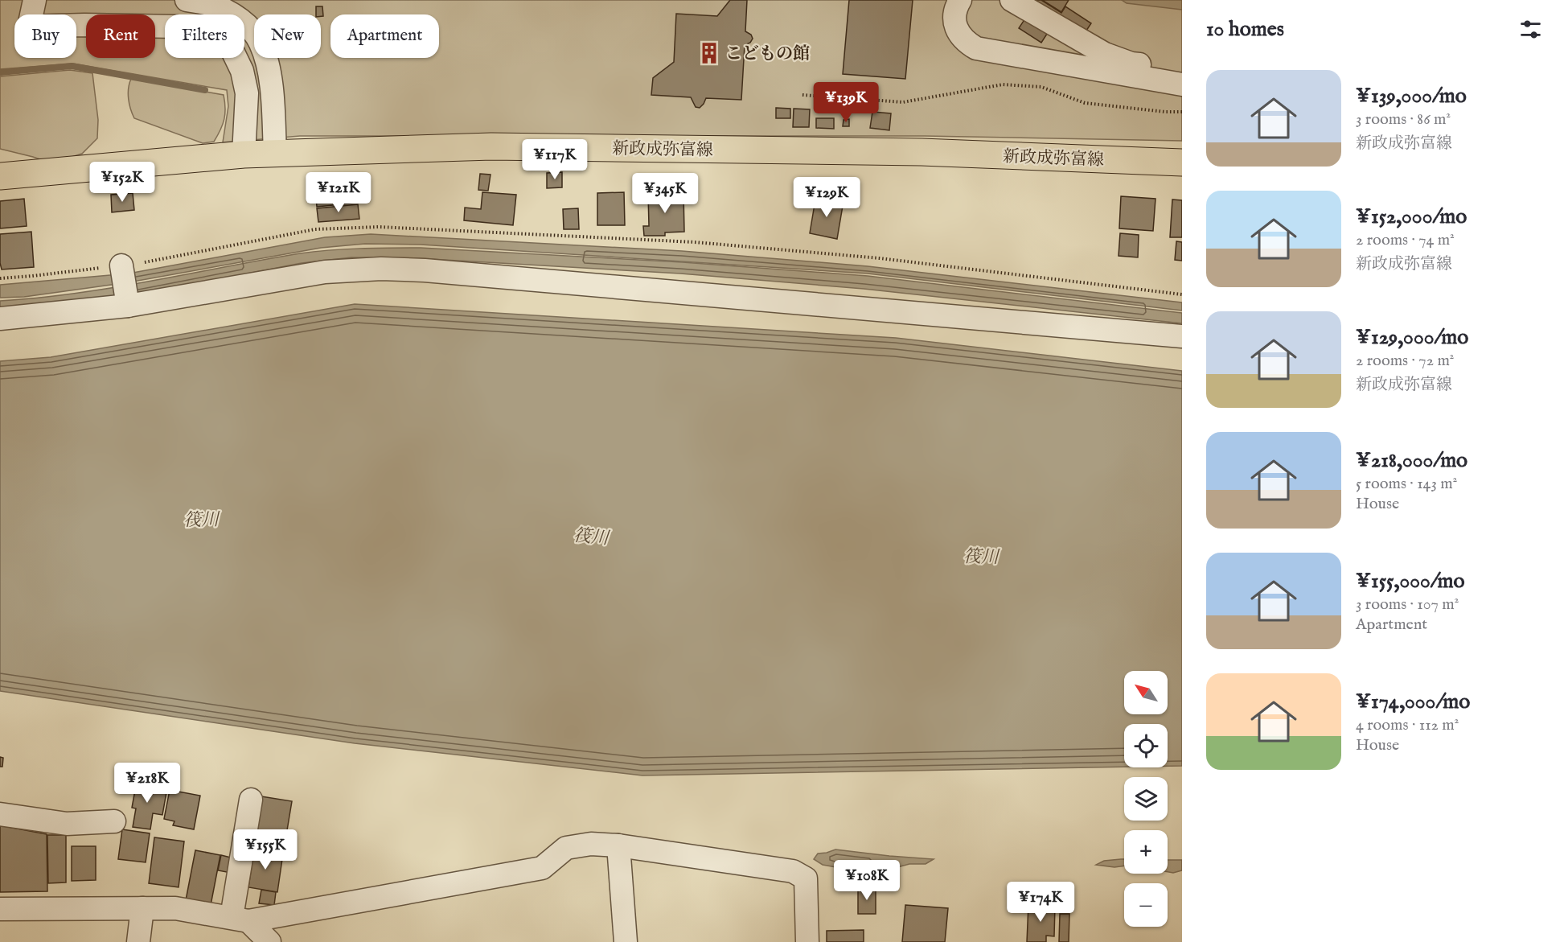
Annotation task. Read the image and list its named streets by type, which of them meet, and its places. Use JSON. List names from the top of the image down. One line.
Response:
{"streets":{"main road":["新政成弥富線"]},"water":["筏川"],"places":{"building":["こどもの館"]},"north":"top left","page":{"heading":"10 homes","chip":["Buy","Rent","Filters","New","Apartment"],"list":[{"name":"¥139,000/mo","note":"3 rooms · 86 m² · 新政成弥富線"},{"name":"¥152,000/mo","note":"2 rooms · 74 m² · 新政成弥富線"},{"name":"¥129,000/mo","note":"2 rooms · 72 m² · 新政成弥富線"},{"name":"¥218,000/mo","note":"5 rooms · 143 m² · House"},{"name":"¥155,000/mo","note":"3 rooms · 107 m² · Apartment"},{"name":"¥174,000/mo","note":"4 rooms · 112 m² · House"}],"price":["¥139K","¥117K","¥152K","¥121K","¥345K","¥129K","¥218K","¥155K","¥108K","¥174K"],"map_buttons":["+","−"]}}
